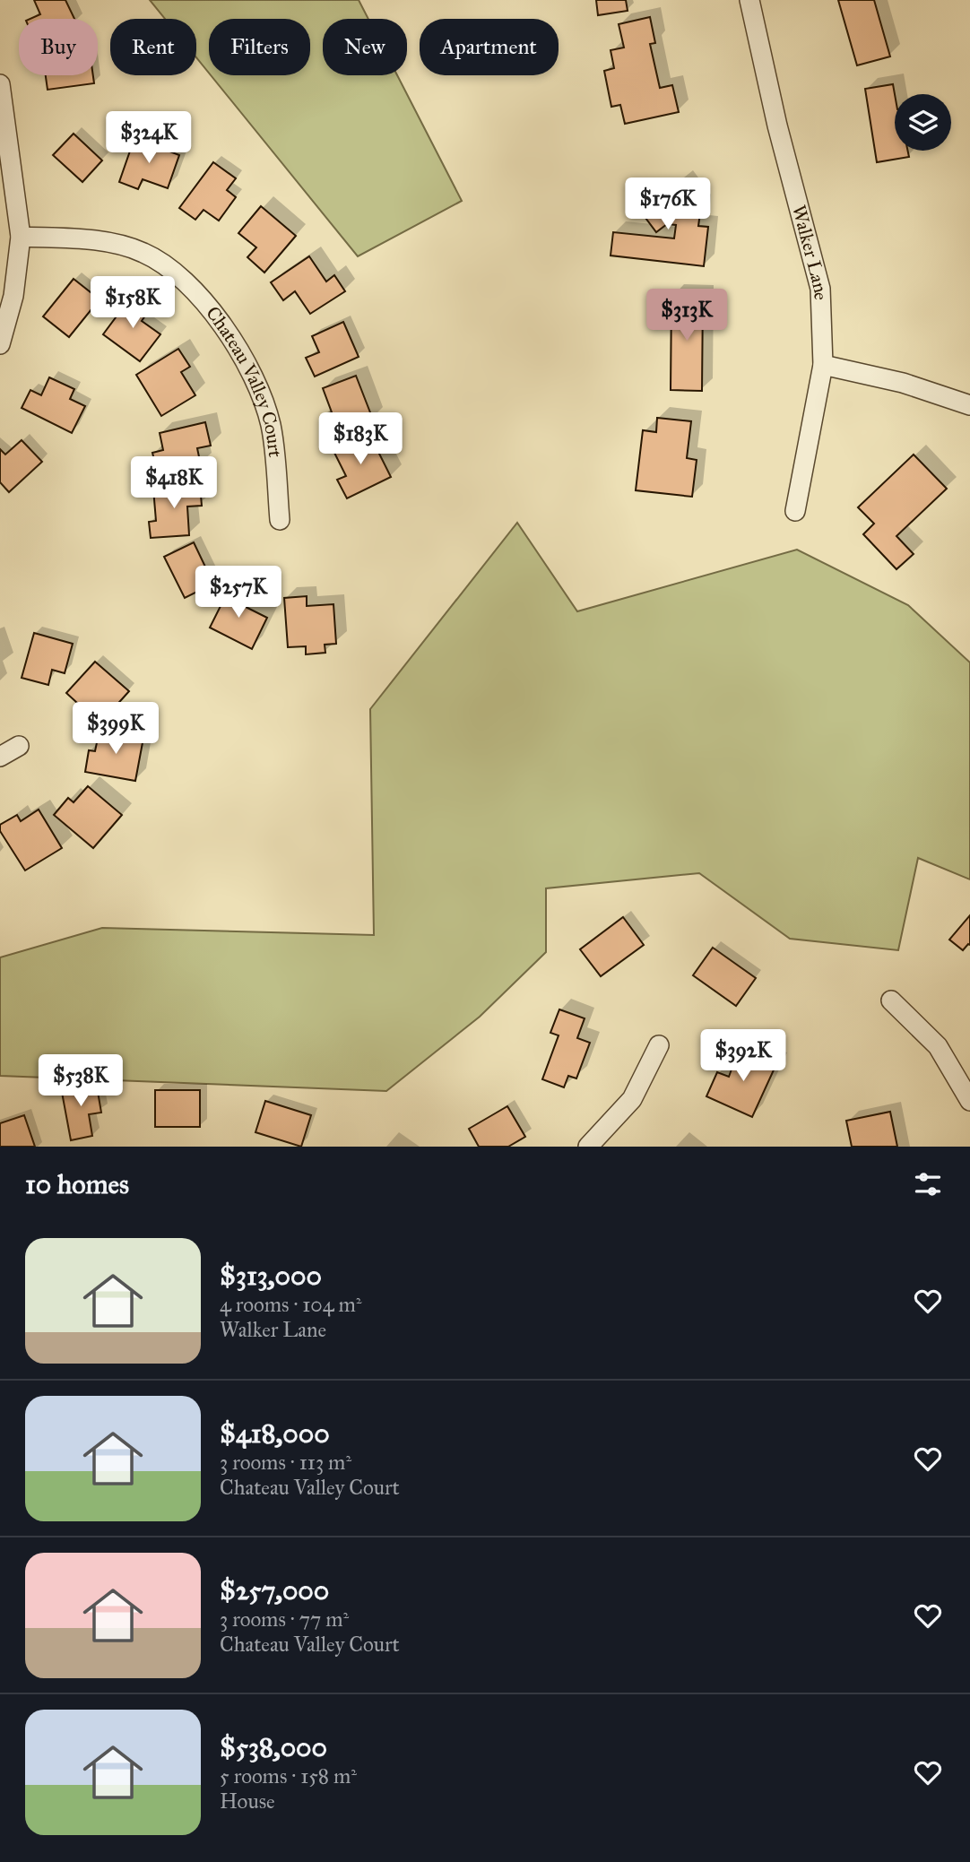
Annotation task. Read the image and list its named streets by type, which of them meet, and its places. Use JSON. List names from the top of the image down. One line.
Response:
{"streets":{"street":["Walker Lane","Chateau Valley Court"]},"page":{"chip":["Buy","Rent","Filters","New","Apartment"],"price":["$324K","$176K","$158K","$313K","$183K","$418K","$257K","$399K","$392K","$538K"],"heading":"10 homes","list":[{"name":"$313,000","note":"4 rooms · 104 m² · Walker Lane"},{"name":"$418,000","note":"3 rooms · 113 m² · Chateau Valley Court"},{"name":"$257,000","note":"3 rooms · 77 m² · Chateau Valley Court"},{"name":"$538,000","note":"5 rooms · 158 m² · House"}]}}
